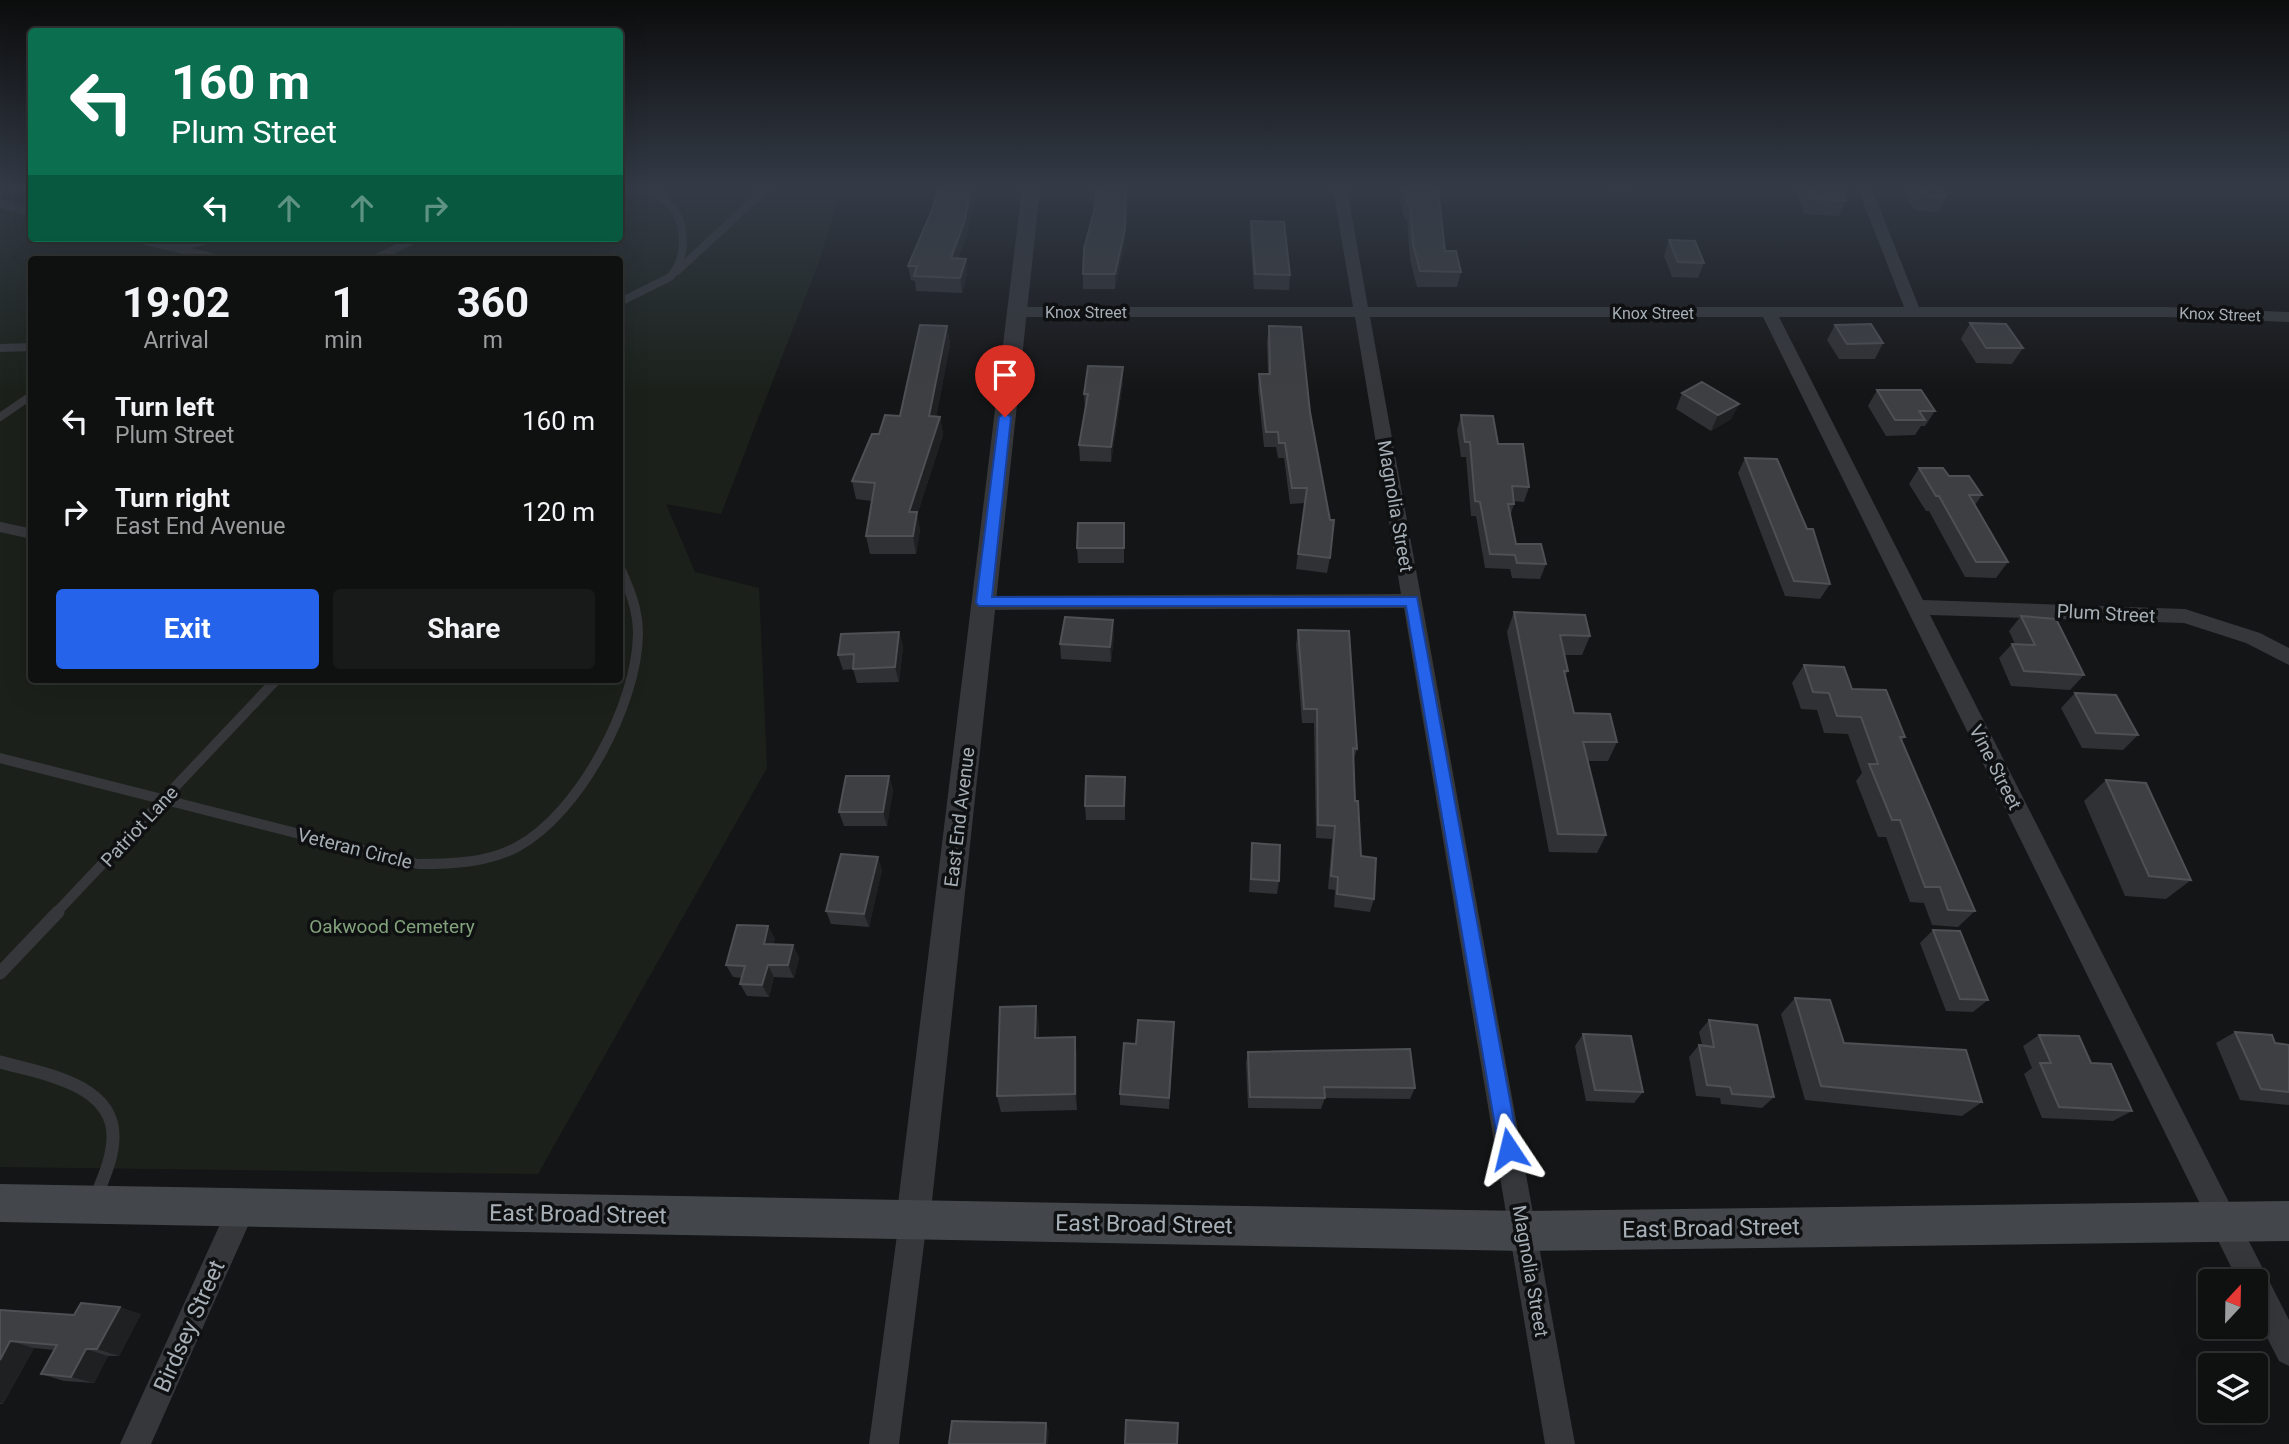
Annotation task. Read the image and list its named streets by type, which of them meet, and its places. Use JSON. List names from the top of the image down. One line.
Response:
{"streets":{"main road":["East Broad Street"],"street":["Knox Street","Magnolia Street","Plum Street","Vine Street","East End Avenue","Birdsey Street"],"lane":["Patriot Lane","Veteran Circle"]},"crossings":[["Knox Street","Magnolia Street"],["Knox Street","Vine Street"],["Knox Street","East End Avenue"],["Magnolia Street","East Broad Street"],["Plum Street","Vine Street"],["Vine Street","East Broad Street"],["East End Avenue","East Broad Street"],["Patriot Lane","Veteran Circle"],["East Broad Street","Birdsey Street"]],"parks":["Oakwood Cemetery"],"north":"top","page":{"turn":["160 m","Plum Street"],"eta":["19:02","Arrival","1","min","360","m"],"list":[{"name":"Turn left","note":"Plum Street","value":"160 m"},{"name":"Turn right","note":"East End Avenue","value":"120 m"}],"buttons":["Exit","Share"]}}
